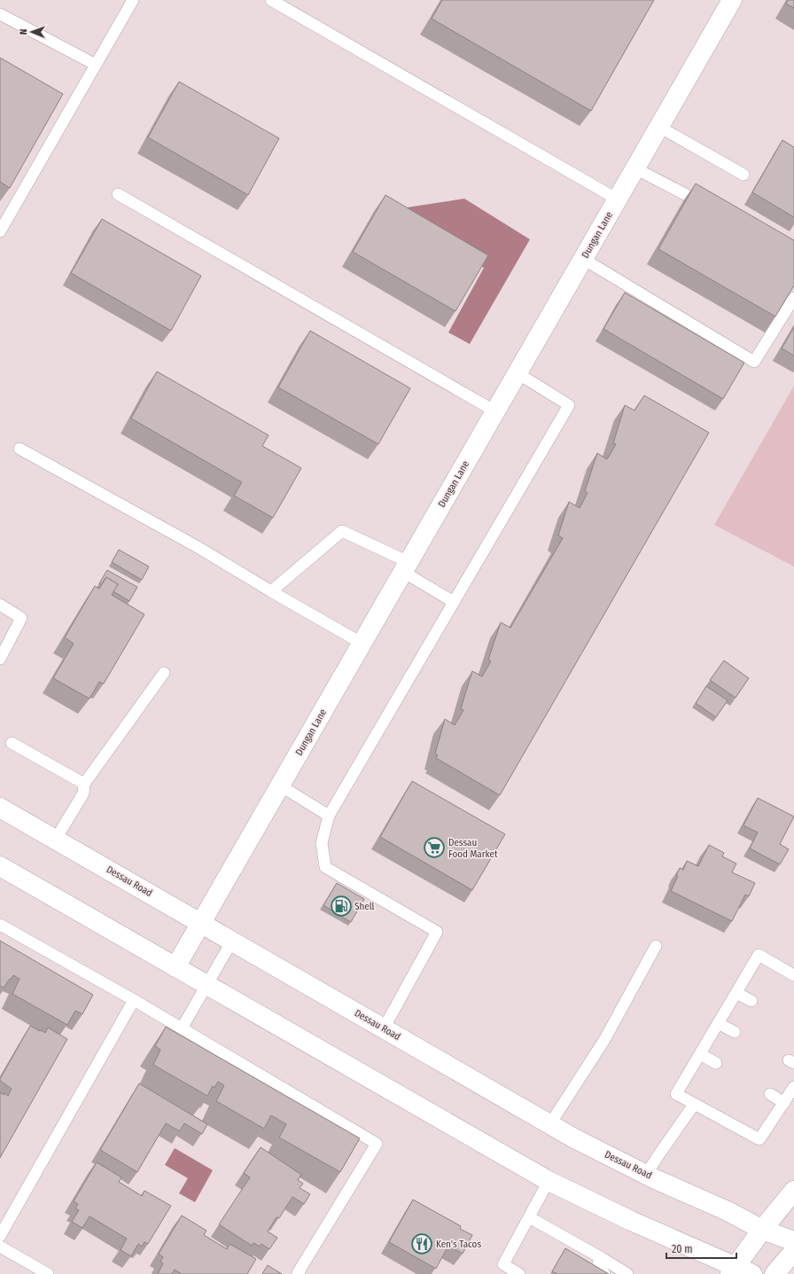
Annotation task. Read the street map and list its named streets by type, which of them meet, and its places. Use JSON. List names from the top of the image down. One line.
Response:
{"streets":{"main road":["Dungan Lane","Dessau Road"]},"crossings":[["Dungan Lane","Dessau Road"]],"places":{"supermarket":["Dessau Food Market"],"fuel station":["Shell"],"restaurant":["Ken's Tacos"]},"scale_bar":"20 m","north":"left"}
